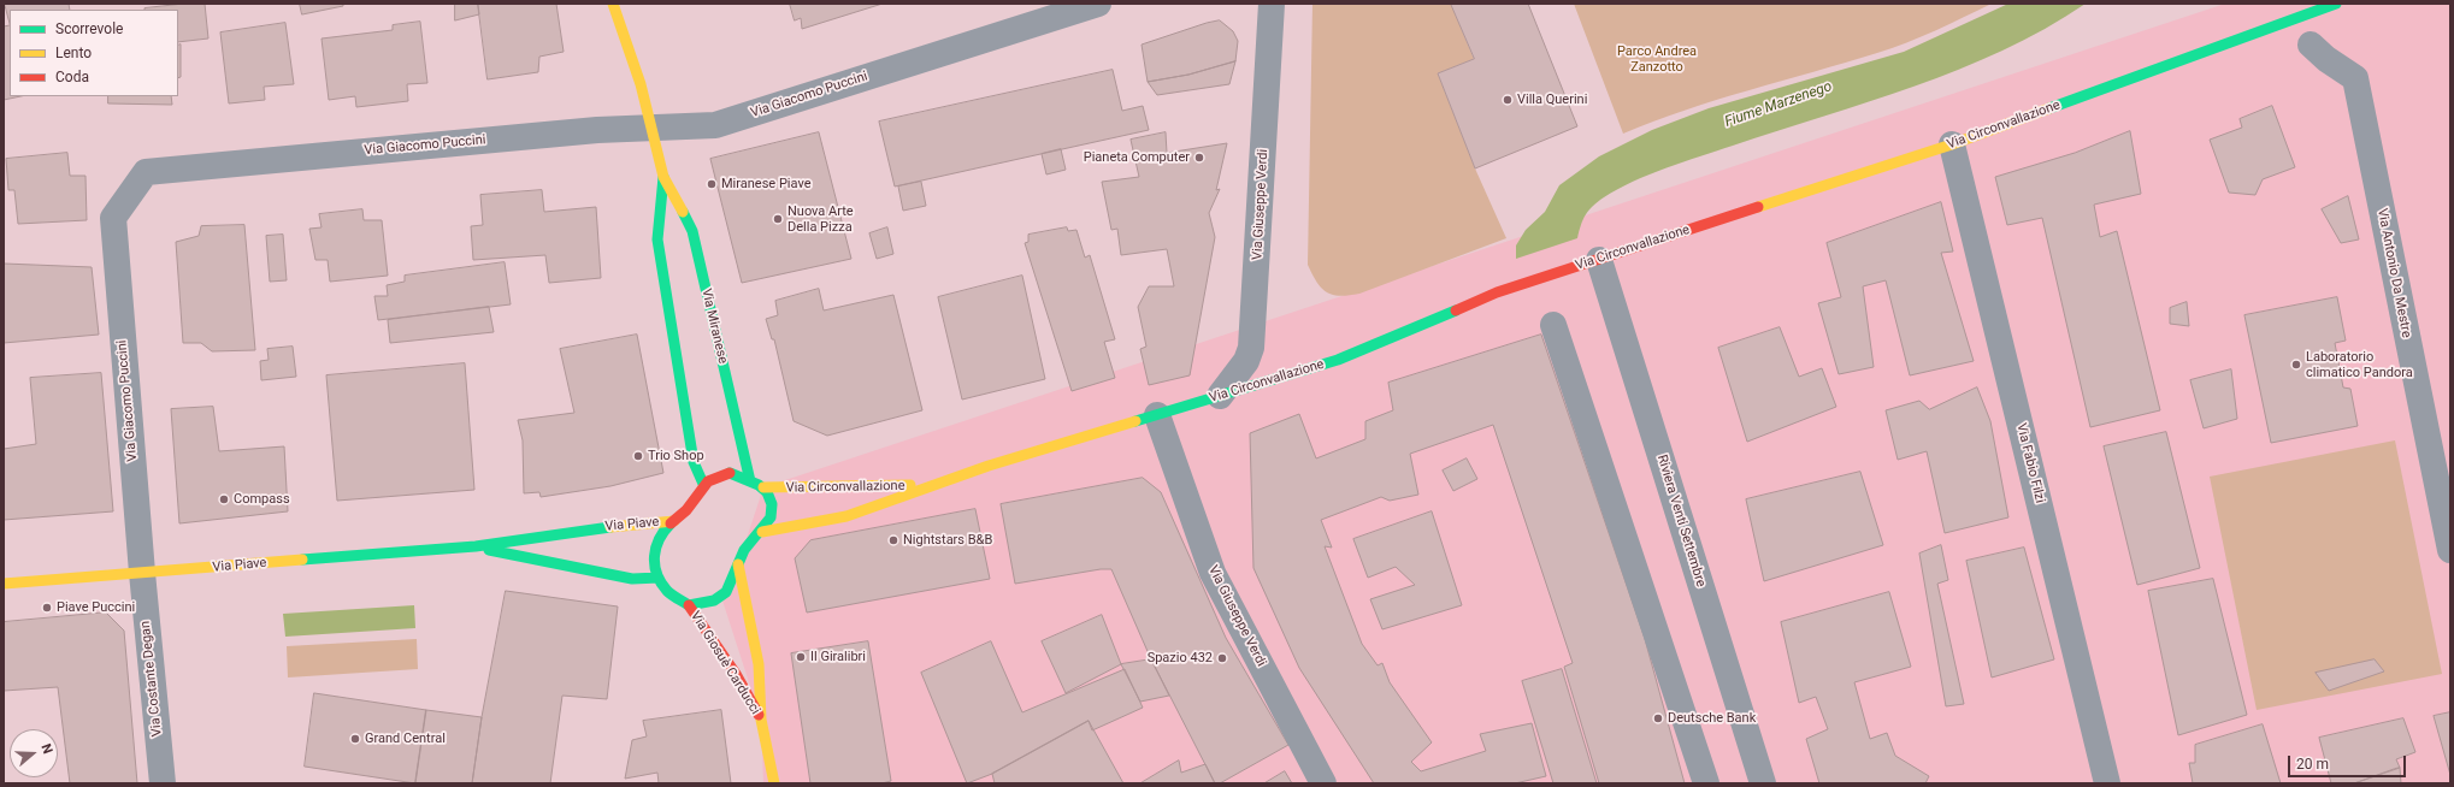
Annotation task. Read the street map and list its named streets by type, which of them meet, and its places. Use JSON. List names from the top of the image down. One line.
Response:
{"streets":{"street":["Via Giacomo Puccini","Via Circonvallazione","Via Giuseppe Verdi","Via Antonio Da Mestre","Via Miranese","Via Fabio Filzi","Riviera Venti Settembre","Via Piave","Via Giosuè Carducci","Via Costante Degan"]},"crossings":[["Via Giacomo Puccini","Via Miranese"],["Via Giacomo Puccini","Via Piave"],["Via Giacomo Puccini","Via Costante Degan"],["Via Circonvallazione","Via Giuseppe Verdi"],["Via Circonvallazione","Via Miranese"],["Via Circonvallazione","Via Fabio Filzi"],["Via Circonvallazione","Riviera Venti Settembre"],["Via Piave","Via Costante Degan"]],"water":["Fiume Marzenego"],"parks":["Parco Andrea Zanzotto"],"places":["Villa Querini","Pianeta Computer","Miranese Piave","Nuova Arte Della Pizza","Laboratorio climatico Pandora","Trio Shop","Compass","Nightstars B&B","Piave Puccini","Il Giralibri","Spazio 432","Deutsche Bank","Grand Central"],"legend":["Scorrevole","Lento","Coda"],"scale_bar":"20 m","north":"right"}
